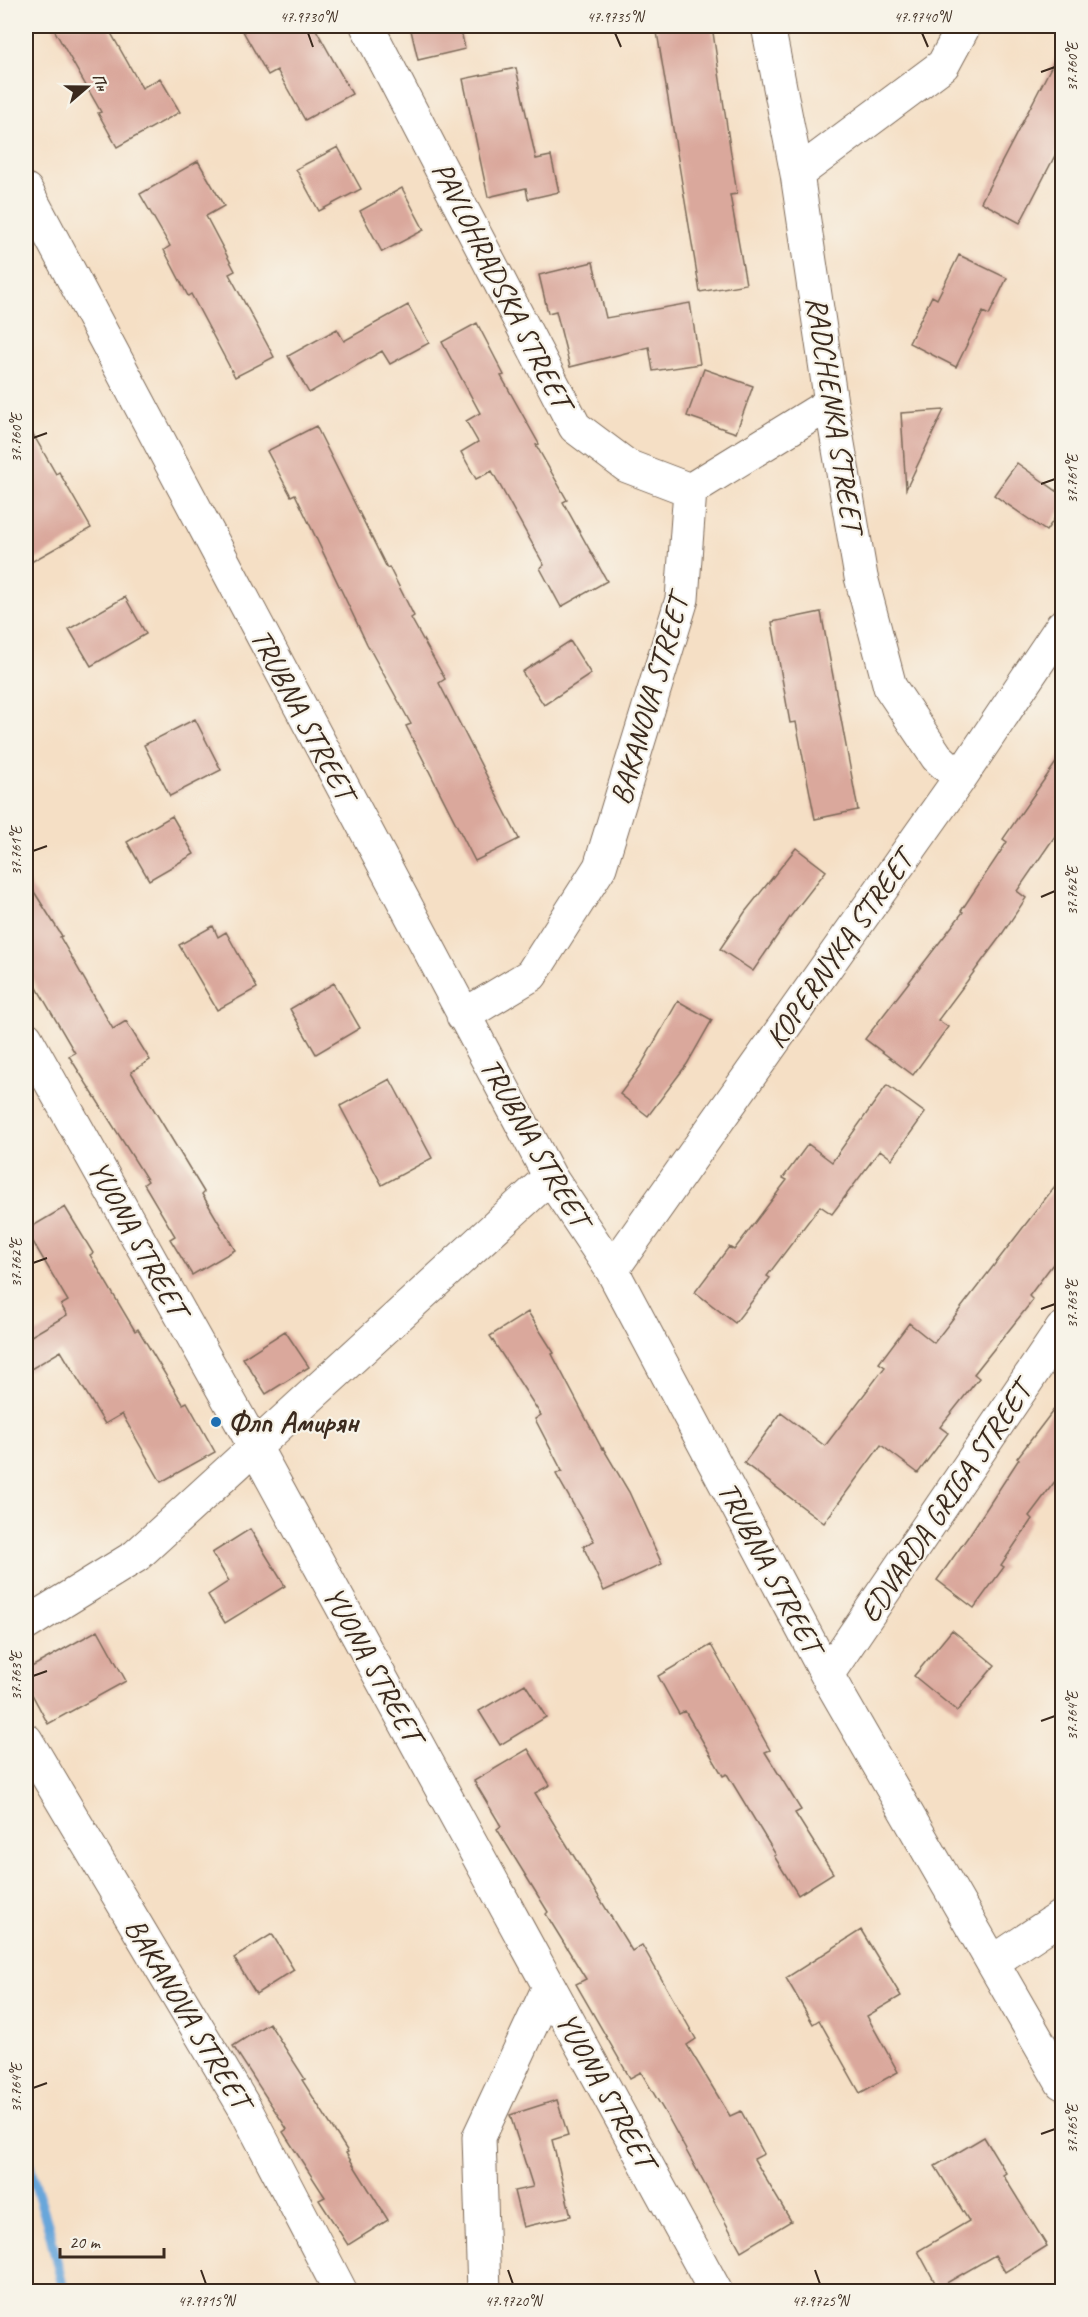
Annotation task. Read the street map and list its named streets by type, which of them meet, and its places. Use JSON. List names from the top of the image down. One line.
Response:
{"streets":{"street":["PAVLOHRADSKA STREET","RADCHENKA STREET","BAKANOVA STREET","TRUBNA STREET","KOPERNYKA STREET","YUONA STREET","EDVARDA GRIGA STREET"]},"crossings":[["PAVLOHRADSKA STREET","BAKANOVA STREET"],["RADCHENKA STREET","KOPERNYKA STREET"],["BAKANOVA STREET","TRUBNA STREET"],["TRUBNA STREET","KOPERNYKA STREET"],["TRUBNA STREET","EDVARDA GRIGA STREET"]],"places":["Флп Амирян"],"scale_bar":"20 m","north":"right","coordinates":["47.9730°N","47.9735°N","47.9740°N","37.760°E","37.761°E","37.762°E","37.763°E","37.764°E","37.765°E","47.9715°N","47.9720°N","47.9725°N"]}
